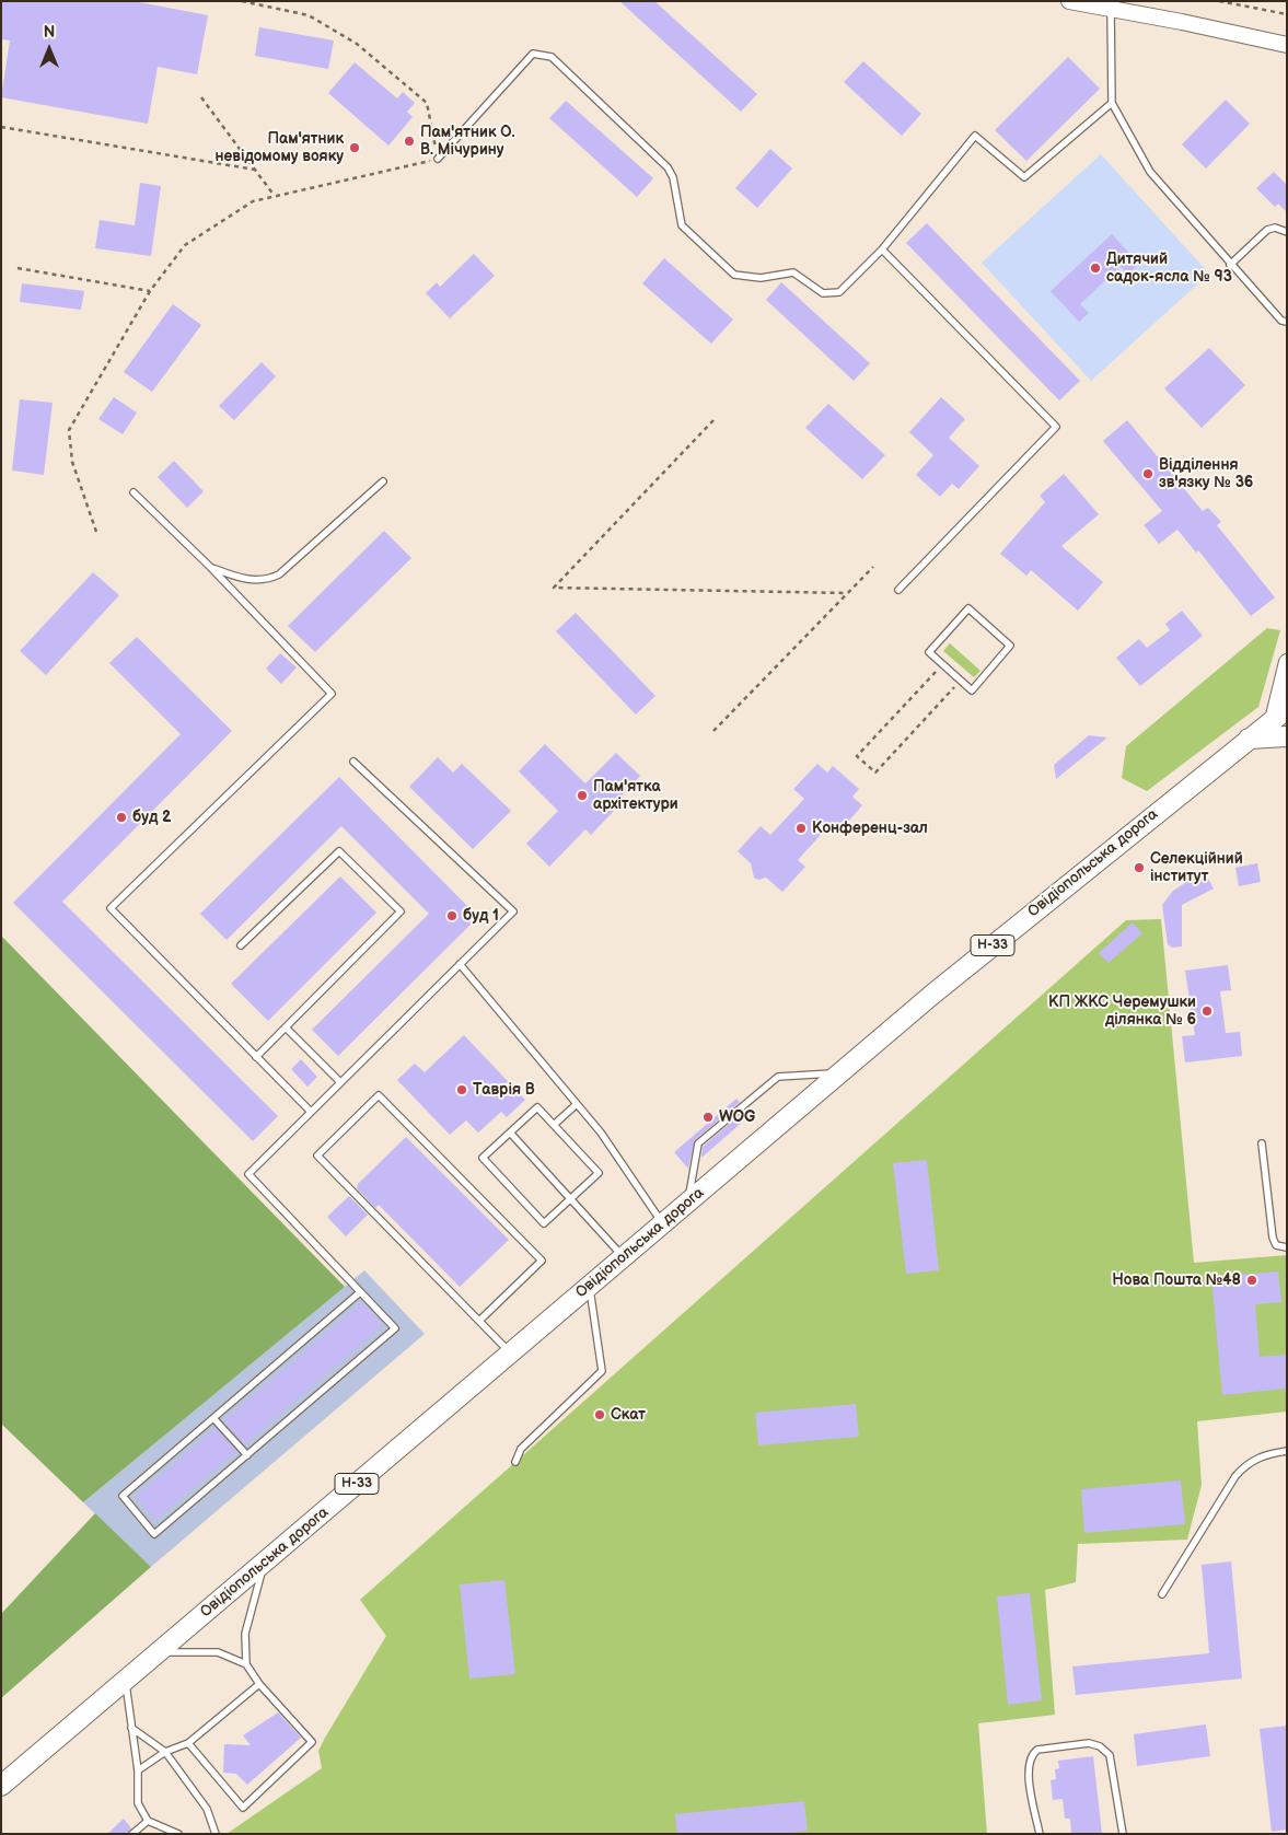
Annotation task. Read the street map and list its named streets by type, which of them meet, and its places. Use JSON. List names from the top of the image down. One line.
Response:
{"streets":{"main road":["Овідіопольська дорога","Н-33"]},"places":["Пам'ятник О. В. Мічурину","Пам'ятник невідомому вояку","Дитячий садок-ясла № 93","Відділення зв'язку № 36","Пам'ятка архітектури","буд 2","Конференц-зал","Селекційний інститут","буд 1","КП ЖКС Черемушки ділянка № 6","Таврія В","WOG","Нова Пошта №48","Скат"],"north":"top"}
